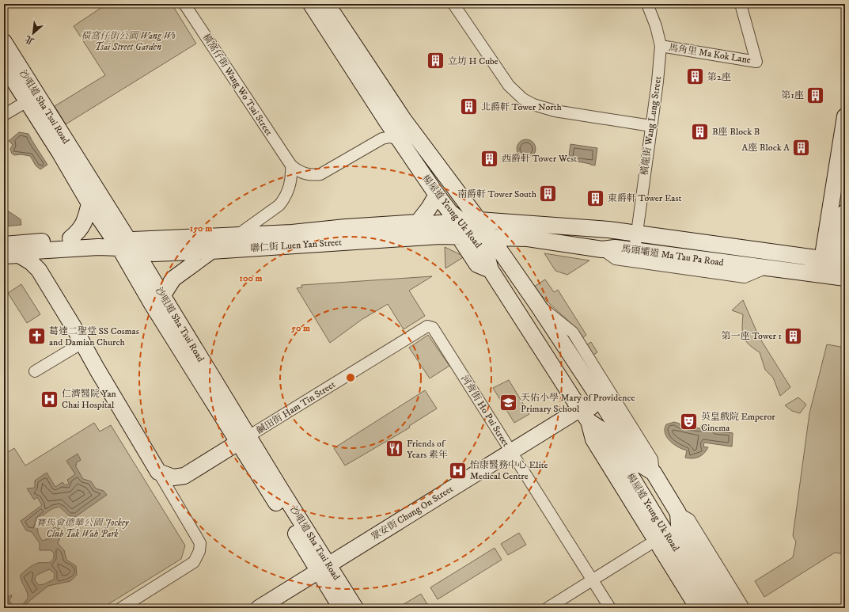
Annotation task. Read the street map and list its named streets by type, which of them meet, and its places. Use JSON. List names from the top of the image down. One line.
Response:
{"streets":{"main road":["沙咀道 Sha Tsui Road","楊屋道 Yeung Uk Road","聯仁街 Luen Yan Street","馬頭壩道 Ma Tau Pa Road","鹹田街 Ham Tin Street","眾安街 Chung On Street"],"street":["馬角里 Ma Kok Lane","橫窩仔街 Wang Wo Tsai Street","橫龍街 Wang Lung Street","河背街 Ho Pui Street"]},"crossings":[["馬角里 Ma Kok Lane","橫龍街 Wang Lung Street"],["沙咀道 Sha Tsui Road","聯仁街 Luen Yan Street"],["沙咀道 Sha Tsui Road","鹹田街 Ham Tin Street"],["沙咀道 Sha Tsui Road","眾安街 Chung On Street"],["橫龍街 Wang Lung Street","馬頭壩道 Ma Tau Pa Road"],["楊屋道 Yeung Uk Road","聯仁街 Luen Yan Street"],["楊屋道 Yeung Uk Road","馬頭壩道 Ma Tau Pa Road"],["楊屋道 Yeung Uk Road","眾安街 Chung On Street"],["聯仁街 Luen Yan Street","馬頭壩道 Ma Tau Pa Road"],["鹹田街 Ham Tin Street","河背街 Ho Pui Street"],["河背街 Ho Pui Street","眾安街 Chung On Street"]],"parks":["橫窩仔街公園 Wang Wo Tsai Street Garden","賽馬會德華公園 Jockey Club Tak Wah Park"],"places":{"building":["立坊 H Cube","第2座","第1座","北爵軒 Tower North","B座 Block B","A座 Block A","西爵軒 Tower West","南爵軒 Tower South","東爵軒 Tower East","第一座 Tower 1"],"church":["葛達二聖堂 SS Cosmas and Damian Church"],"hospital":["仁濟醫院 Yan Chai Hospital","怡康醫務中心 Elite Medical Centre"],"school or university":["天佑小學 Mary of Providence Primary School"],"theatre":["英皇戲院 Emperor Cinema"],"restaurant":["Friends of Years 素年"]},"north":"bottom left","rings":["150 m","100 m","50 m"]}
